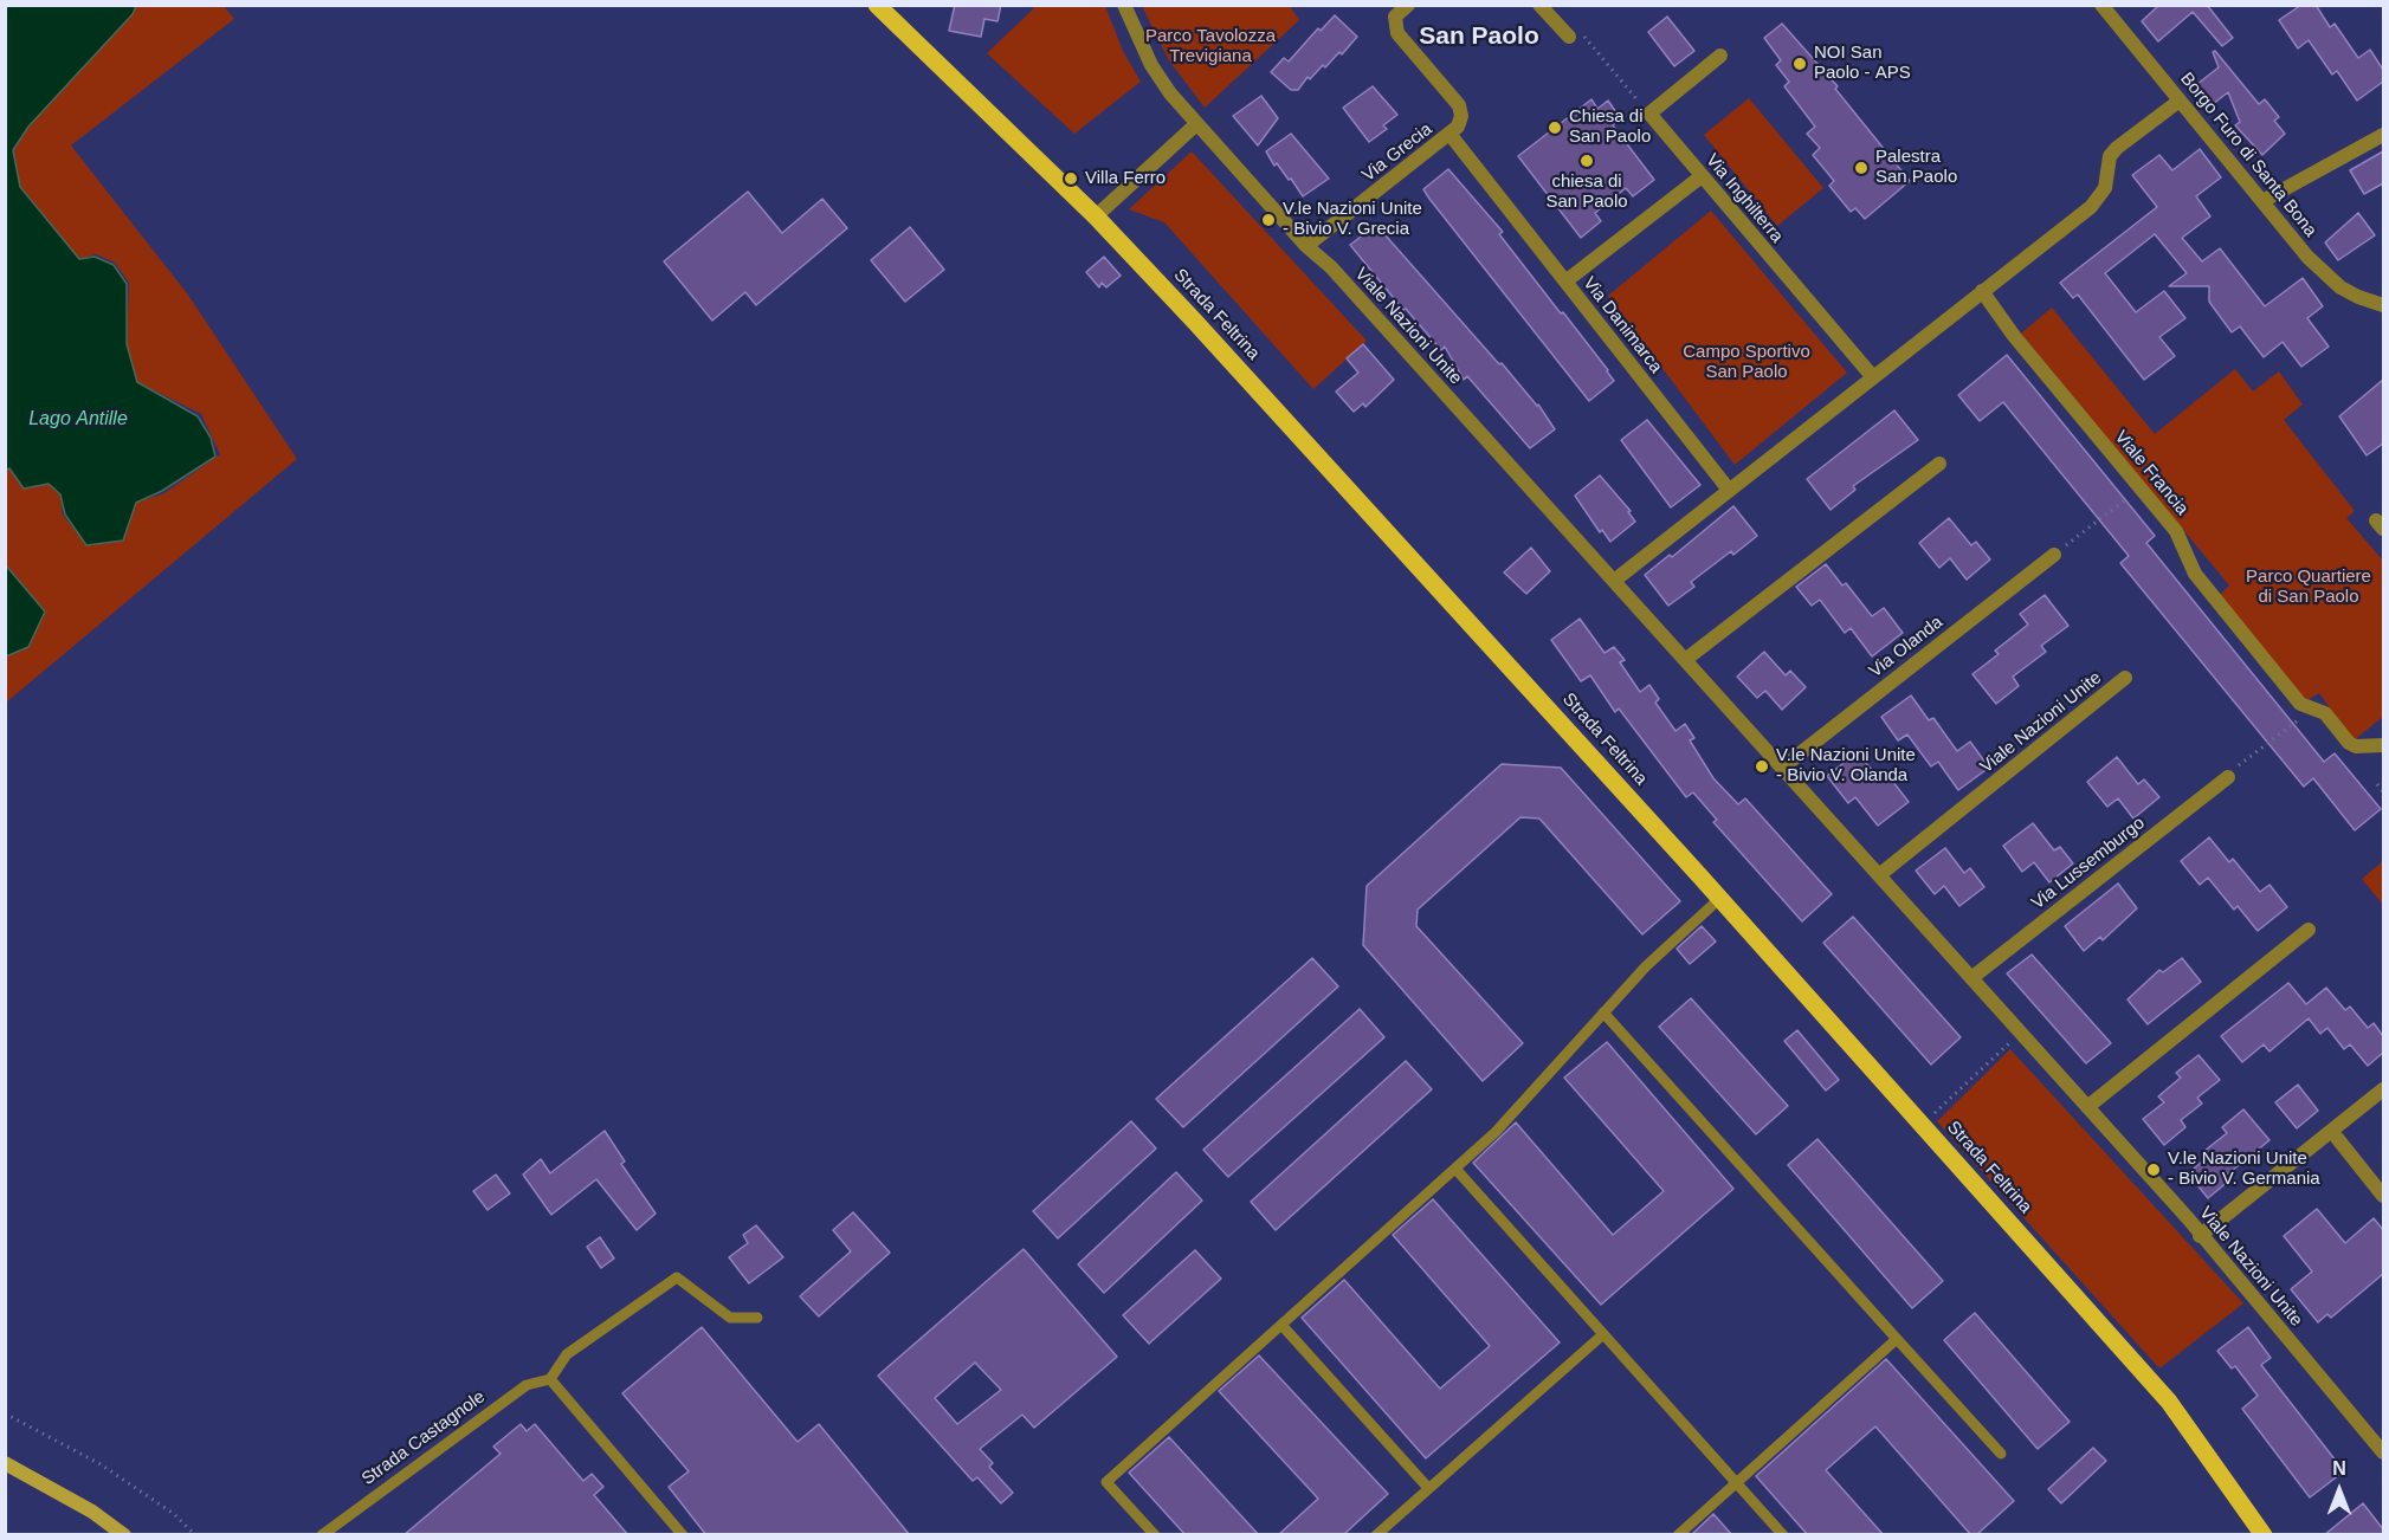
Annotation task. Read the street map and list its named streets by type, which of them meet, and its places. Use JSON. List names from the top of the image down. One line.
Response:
{"streets":{"main road":["Strada Feltrina"],"street":["Via Grecia","Borgo Furo di Santa Bona","Via Inghilterra","Via Danimarca","Viale Nazioni Unite","Viale Francia","Via Olanda","Via Lussemburgo"],"lane":["Strada Castagnole"]},"crossings":[["Via Grecia","Via Danimarca"],["Via Grecia","Viale Nazioni Unite"],["Via Inghilterra","Via Danimarca"],["Viale Nazioni Unite","Via Olanda"],["Viale Nazioni Unite","Via Lussemburgo"]],"districts":["San Paolo"],"water":["Lago Antille"],"parks":["Parco Tavolozza Trevigiana","Campo Sportivo San Paolo","Parco Quartiere di San Paolo"],"places":["NOI San Paolo - APS","Chiesa di San Paolo","chiesa di San Paolo","Palestra San Paolo","Villa Ferro","V.le Nazioni Unite - Bivio V. Grecia","V.le Nazioni Unite - Bivio V. Olanda","V.le Nazioni Unite - Bivio V. Germania"],"north":"top"}
